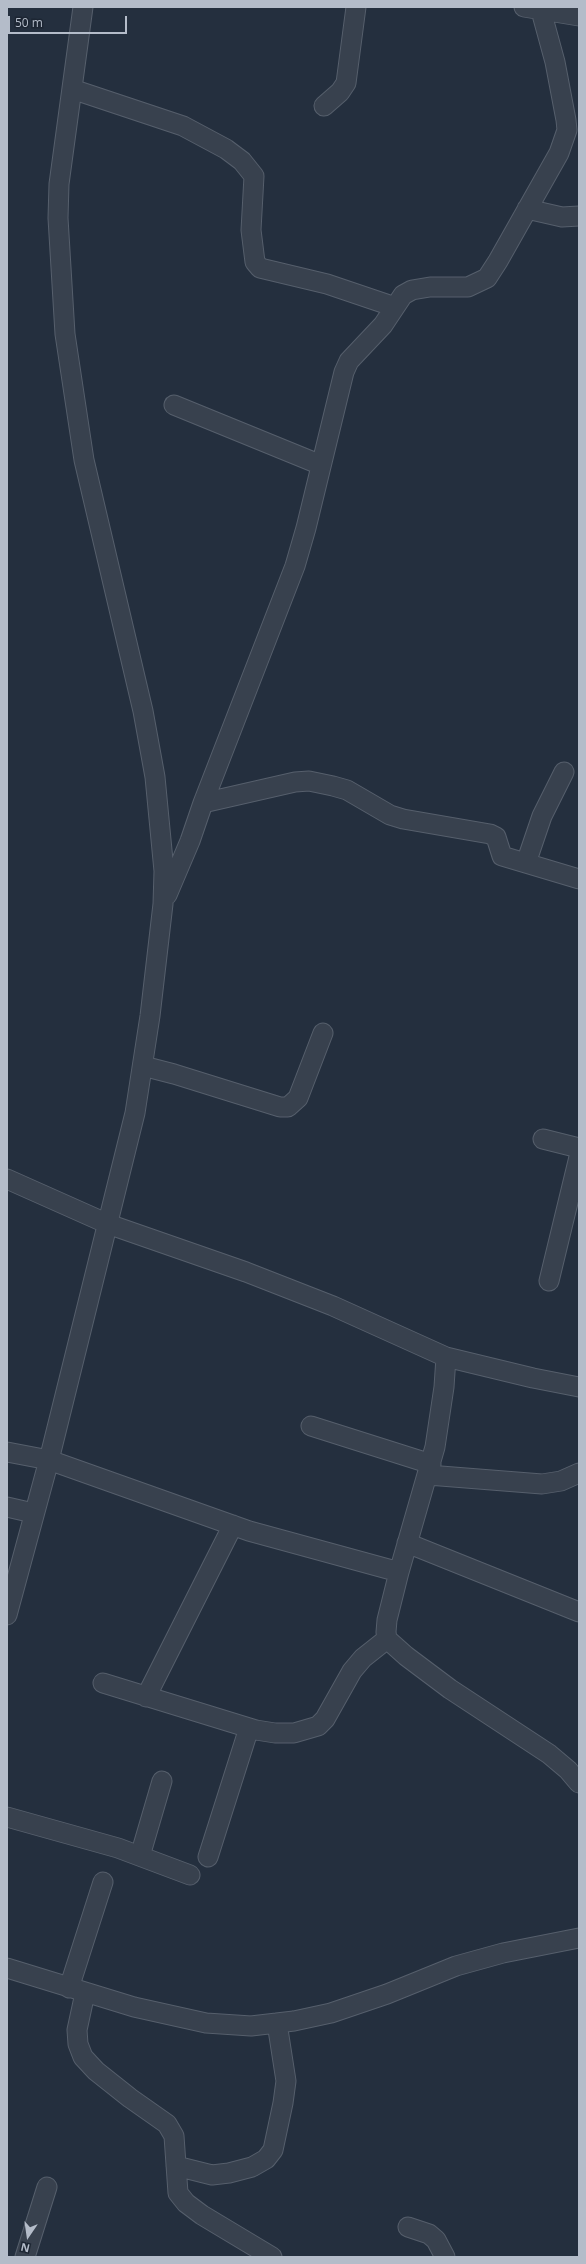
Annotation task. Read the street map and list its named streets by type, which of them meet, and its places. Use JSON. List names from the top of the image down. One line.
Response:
{"scale_bar":"50 m","north":"bottom"}
